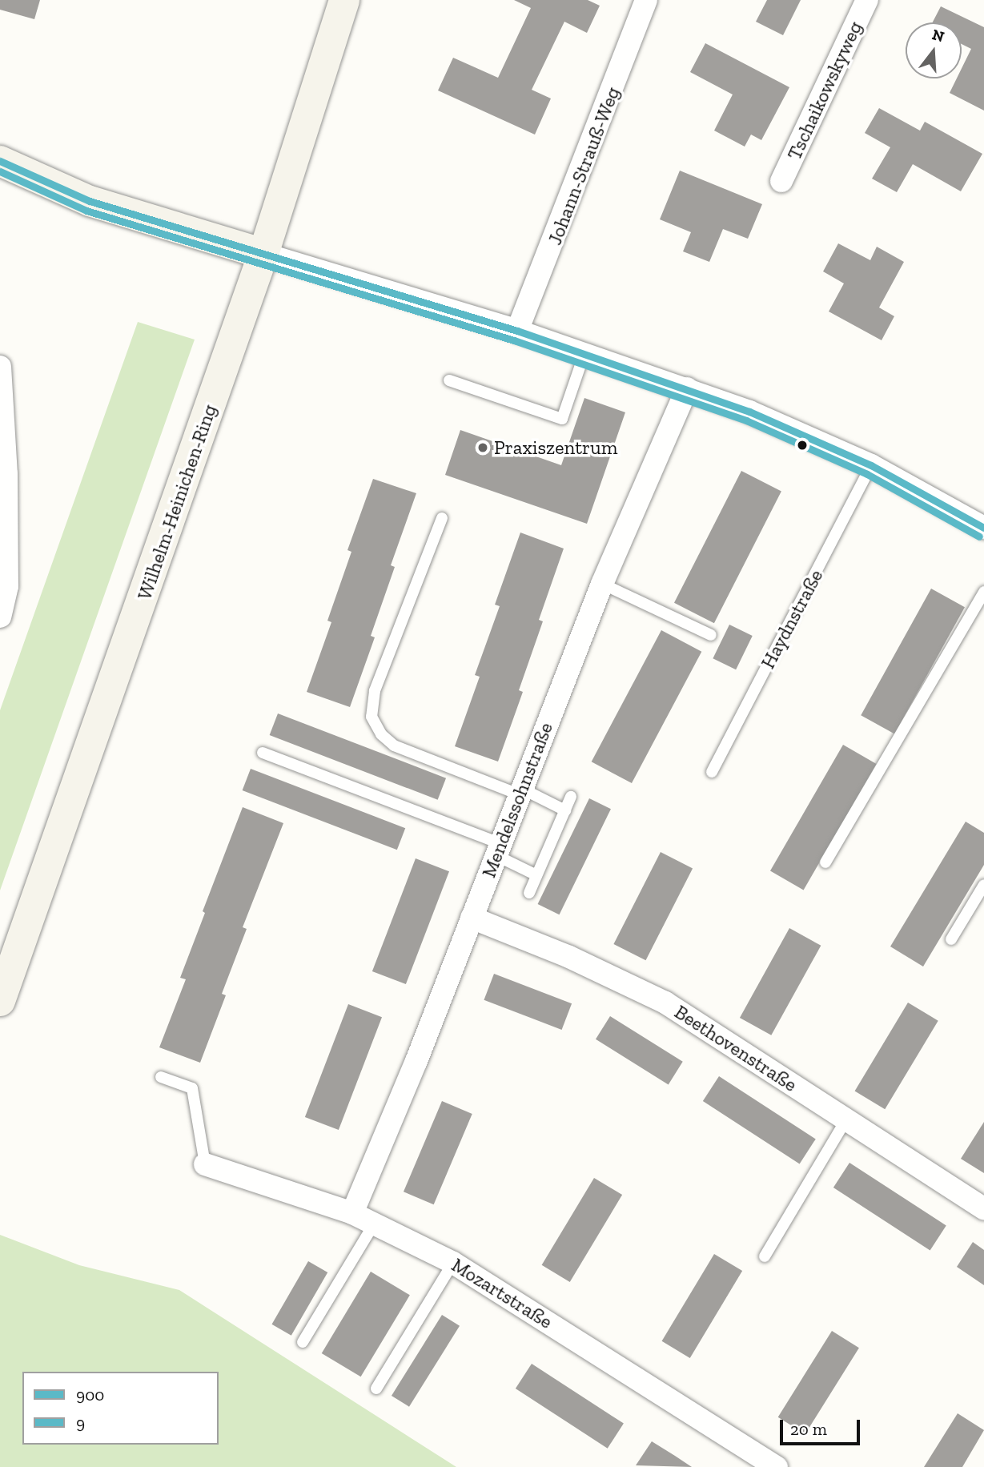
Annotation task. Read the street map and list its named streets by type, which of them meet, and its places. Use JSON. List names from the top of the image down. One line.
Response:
{"streets":{"main road":["Wilhelm-Heinichen-Ring"],"street":["Tschaikowskyweg","Johann-Strauß-Weg","Mendelssohnstraße","Beethovenstraße","Mozartstraße"],"lane":["Haydnstraße"]},"crossings":[["Mendelssohnstraße","Beethovenstraße"],["Mendelssohnstraße","Mozartstraße"]],"places":["Praxiszentrum"],"lines":["transit line 900","transit line 9"],"legend":["900","9"],"scale_bar":"20 m","north":"top"}
